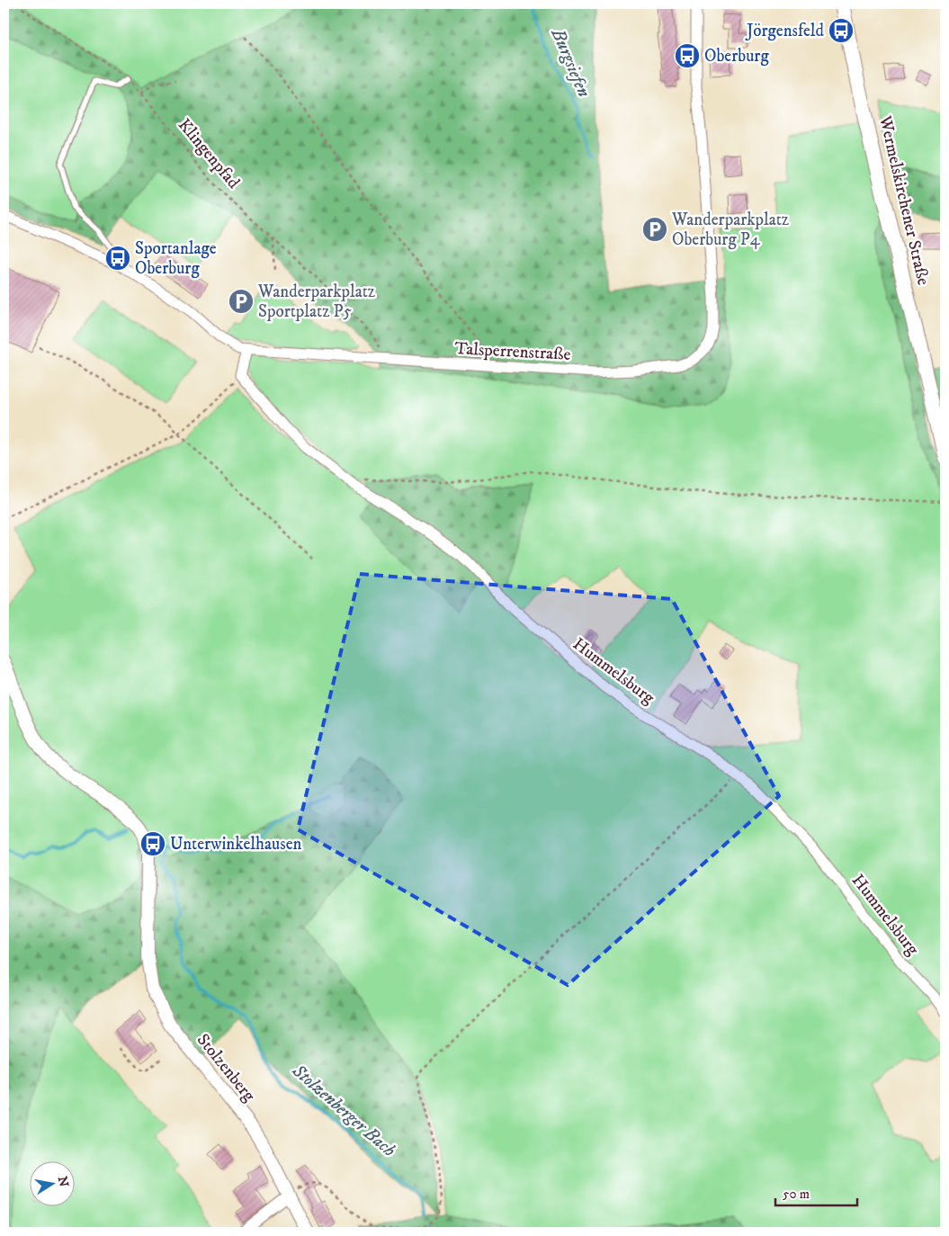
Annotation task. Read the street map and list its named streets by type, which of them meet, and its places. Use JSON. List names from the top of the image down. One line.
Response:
{"streets":{"main road":["Wermelskirchener Straße"],"street":["Talsperrenstraße","Hummelsburg","Stolzenberg"],"path":["Klingenpfad"]},"crossings":[["Klingenpfad","Talsperrenstraße"]],"water":["Burgsiefen","Stolzenberger Bach"],"places":{"bus stop":["Jörgensfeld","Oberburg","Sportanlage Oberburg","Unterwinkelhausen"],"parking":["Wanderparkplatz Oberburg P4","Wanderparkplatz Sportplatz P5"]},"scale_bar":"50 m","north":"right"}
